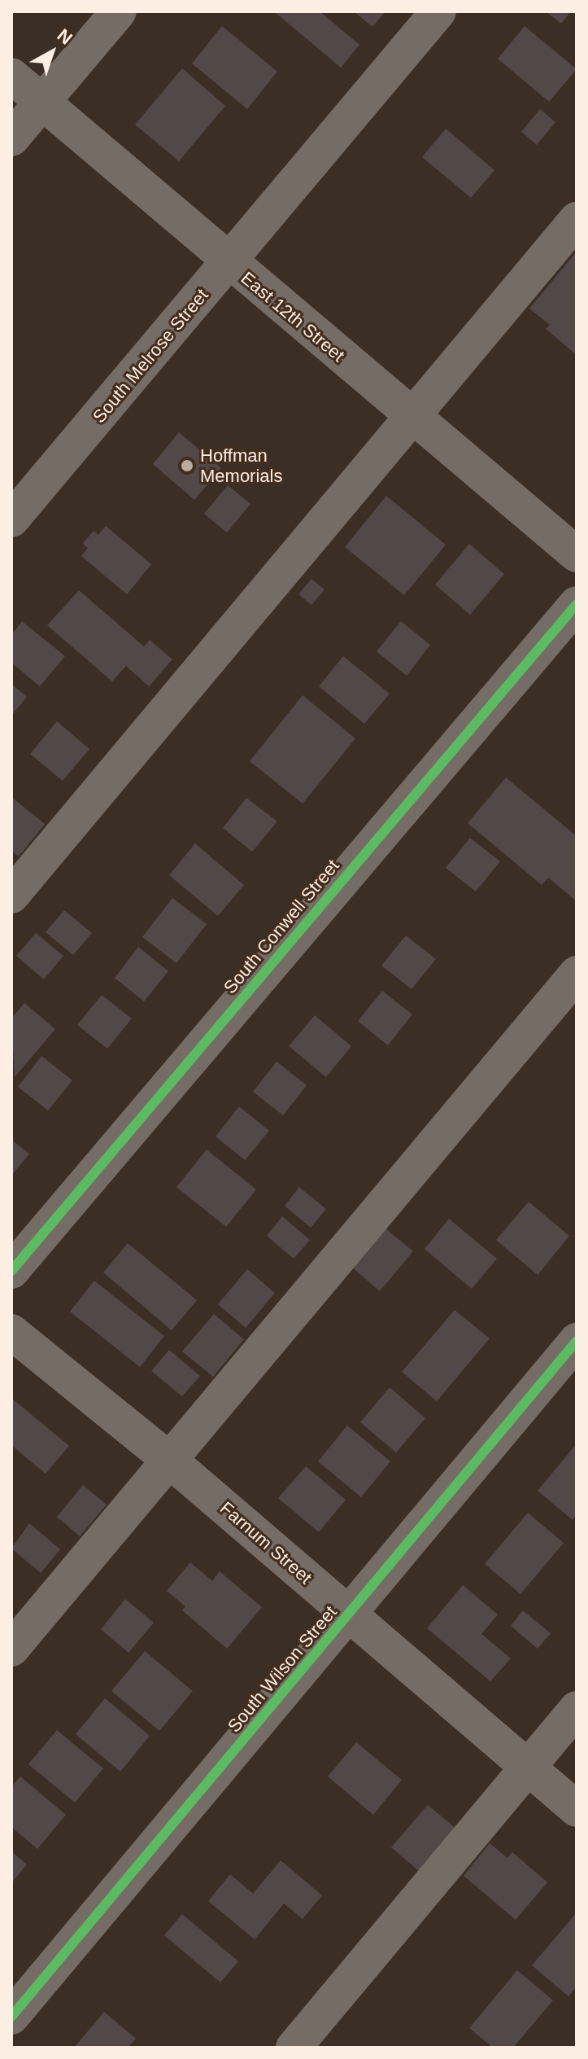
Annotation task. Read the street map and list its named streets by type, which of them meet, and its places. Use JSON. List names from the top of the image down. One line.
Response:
{"streets":{"street":["East 12th Street","South Melrose Street","South Conwell Street","Farnum Street","South Wilson Street"]},"crossings":[["East 12th Street","South Melrose Street"],["Farnum Street","South Wilson Street"]],"places":["Hoffman Memorials"],"north":"top right"}
